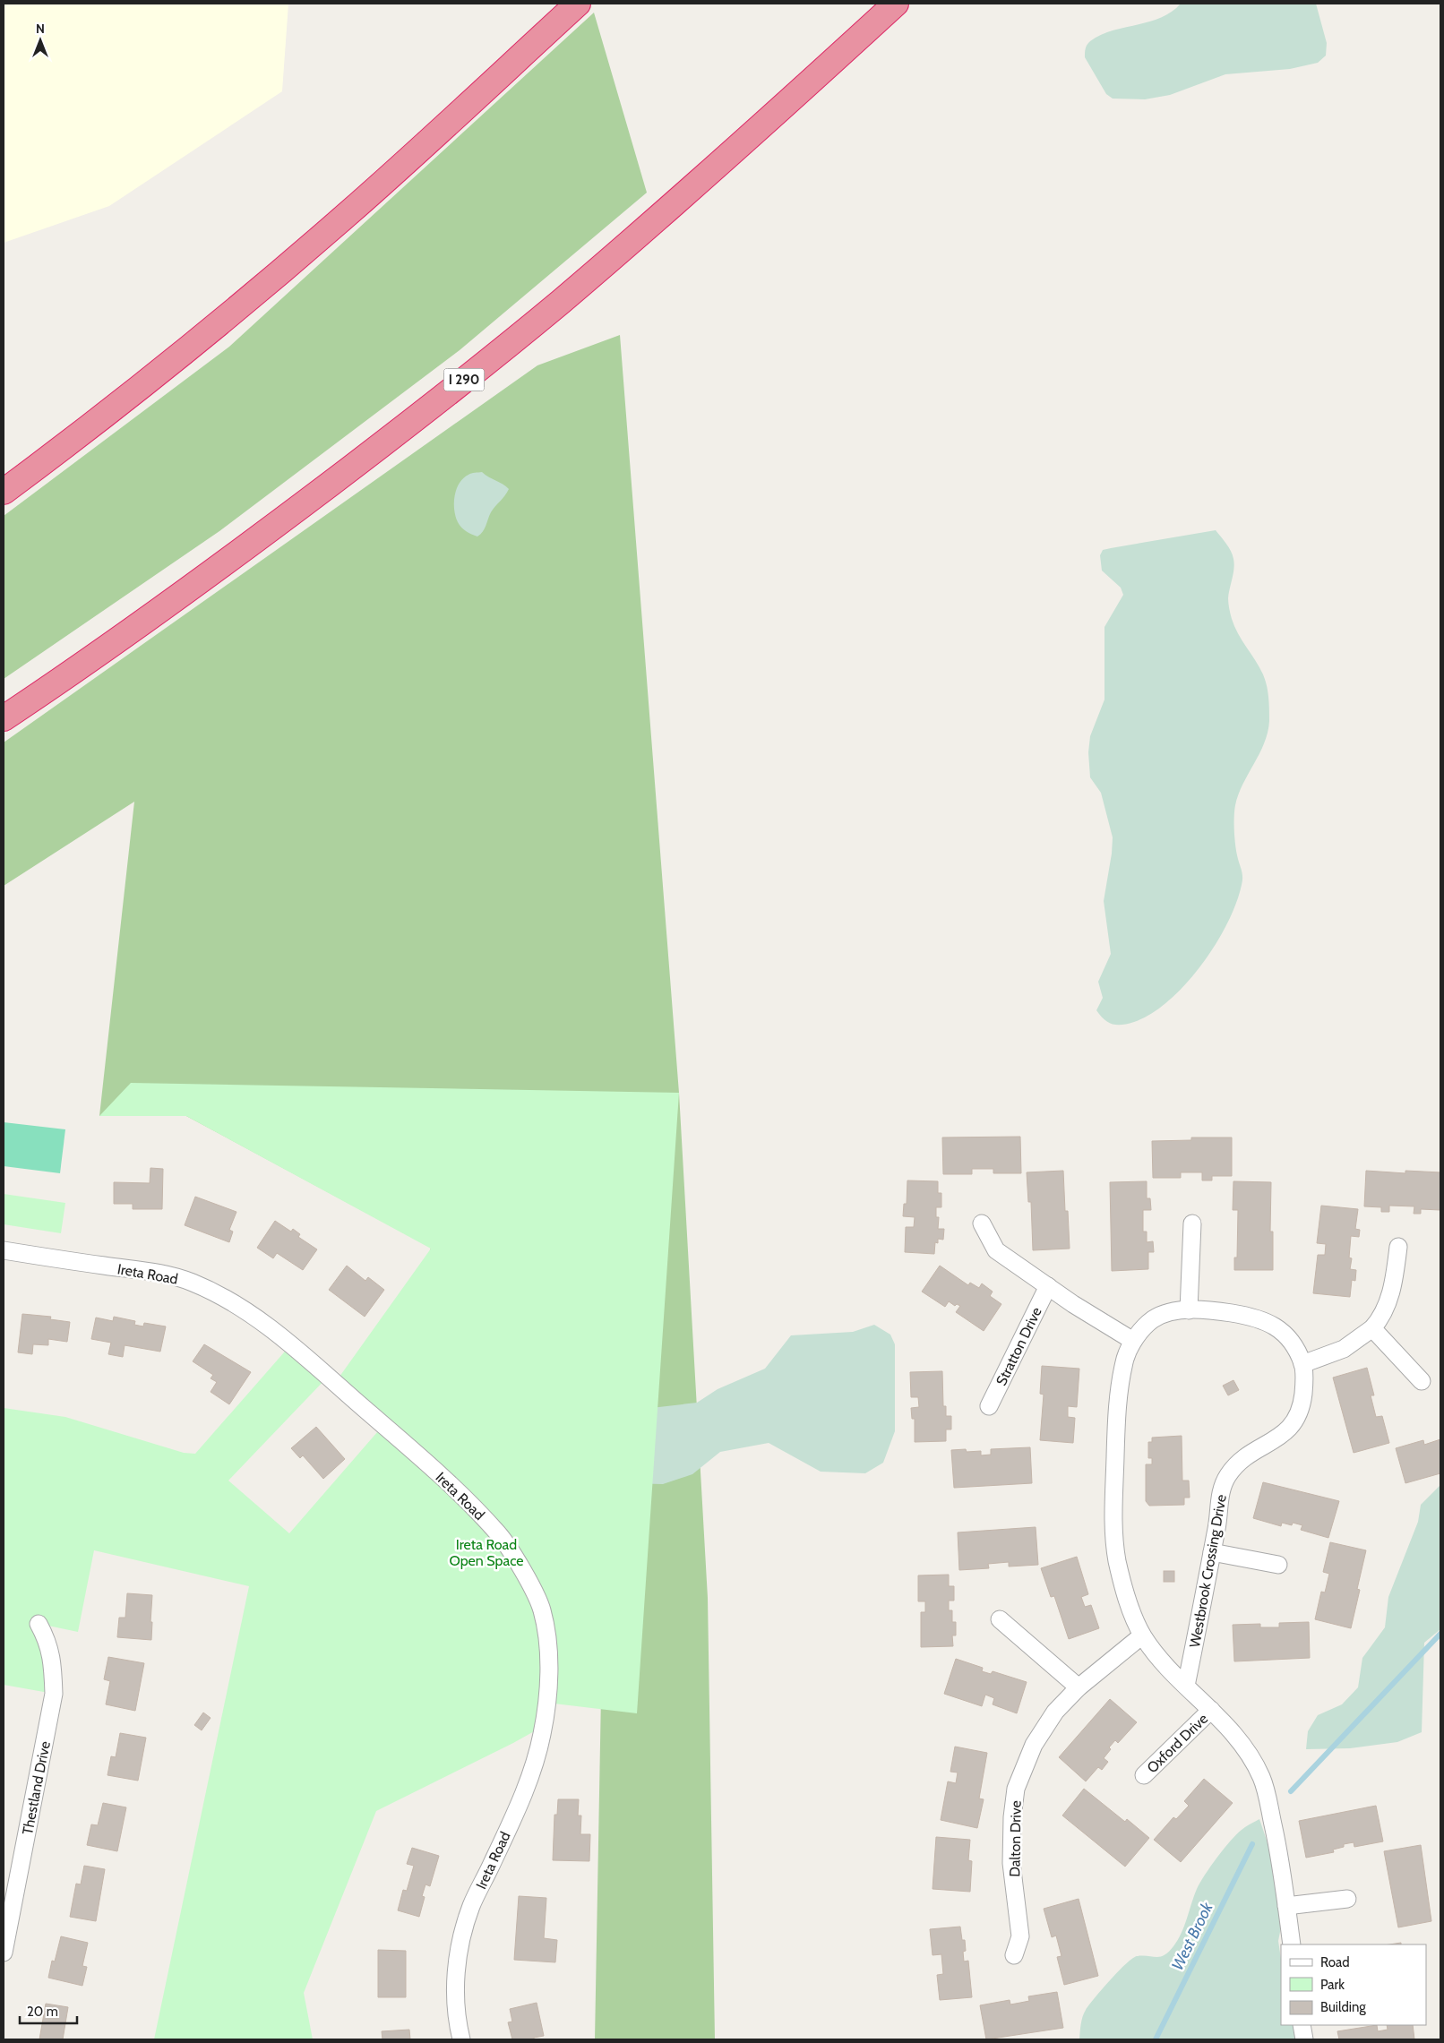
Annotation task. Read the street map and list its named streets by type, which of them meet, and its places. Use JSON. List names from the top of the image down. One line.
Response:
{"streets":{"highway":["I 290"],"street":["Ireta Road","Stratton Drive","Westbrook Crossing Drive","Oxford Drive","Thestland Drive","Dalton Drive"]},"crossings":[["Westbrook Crossing Drive","Oxford Drive"],["Westbrook Crossing Drive","Dalton Drive"]],"water":["West Brook"],"parks":["Ireta Road Open Space"],"legend":["Road","Park","Building"],"scale_bar":"20 m","north":"top"}
